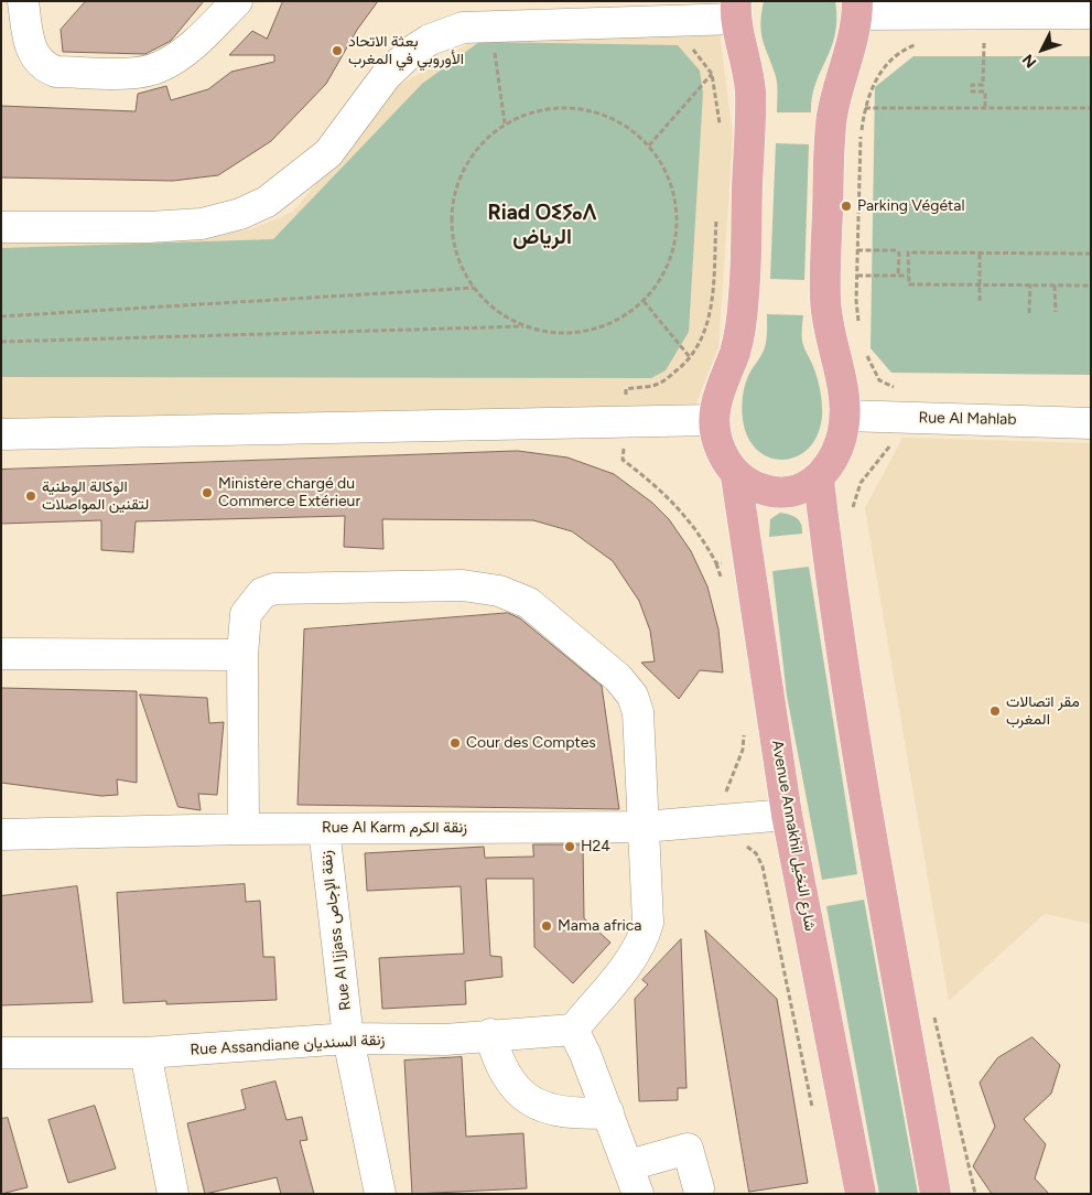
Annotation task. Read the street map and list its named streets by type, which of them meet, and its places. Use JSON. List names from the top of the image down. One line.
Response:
{"streets":{"main road":["Avenue Annakhil شارع النخيل"],"street":["Rue Al Mahlab","Rue Al Karm زنقة الكرم","Rue Al Ijjass زنقة الإجاص","Rue Assandiane زنقة السنديان"]},"crossings":[["Rue Al Karm زنقة الكرم","Avenue Annakhil شارع النخيل"],["Rue Al Karm زنقة الكرم","Rue Al Ijjass زنقة الإجاص"],["Rue Al Ijjass زنقة الإجاص","Rue Assandiane زنقة السنديان"]],"districts":["Riad ⵔⵉⵢⴰⴷ الرياض"],"places":["بعثة الاتحاد الأوروبي في المغرب","Parking Végétal","Ministère chargé du Commerce Extérieur","الوكالة الوطنية لتقنين المواصلات","مقر اتصالات المغرب","Cour des Comptes","H24","Mama africa"],"north":"bottom left"}
